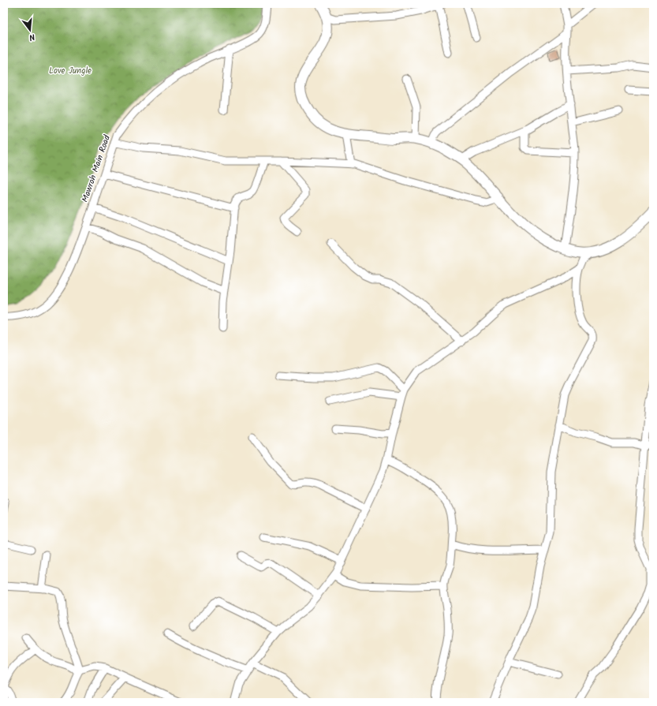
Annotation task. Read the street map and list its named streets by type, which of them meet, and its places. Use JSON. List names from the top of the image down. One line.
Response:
{"streets":{"street":["Mawroh Main Road"]},"parks":["Love Jungle"],"north":"bottom"}
